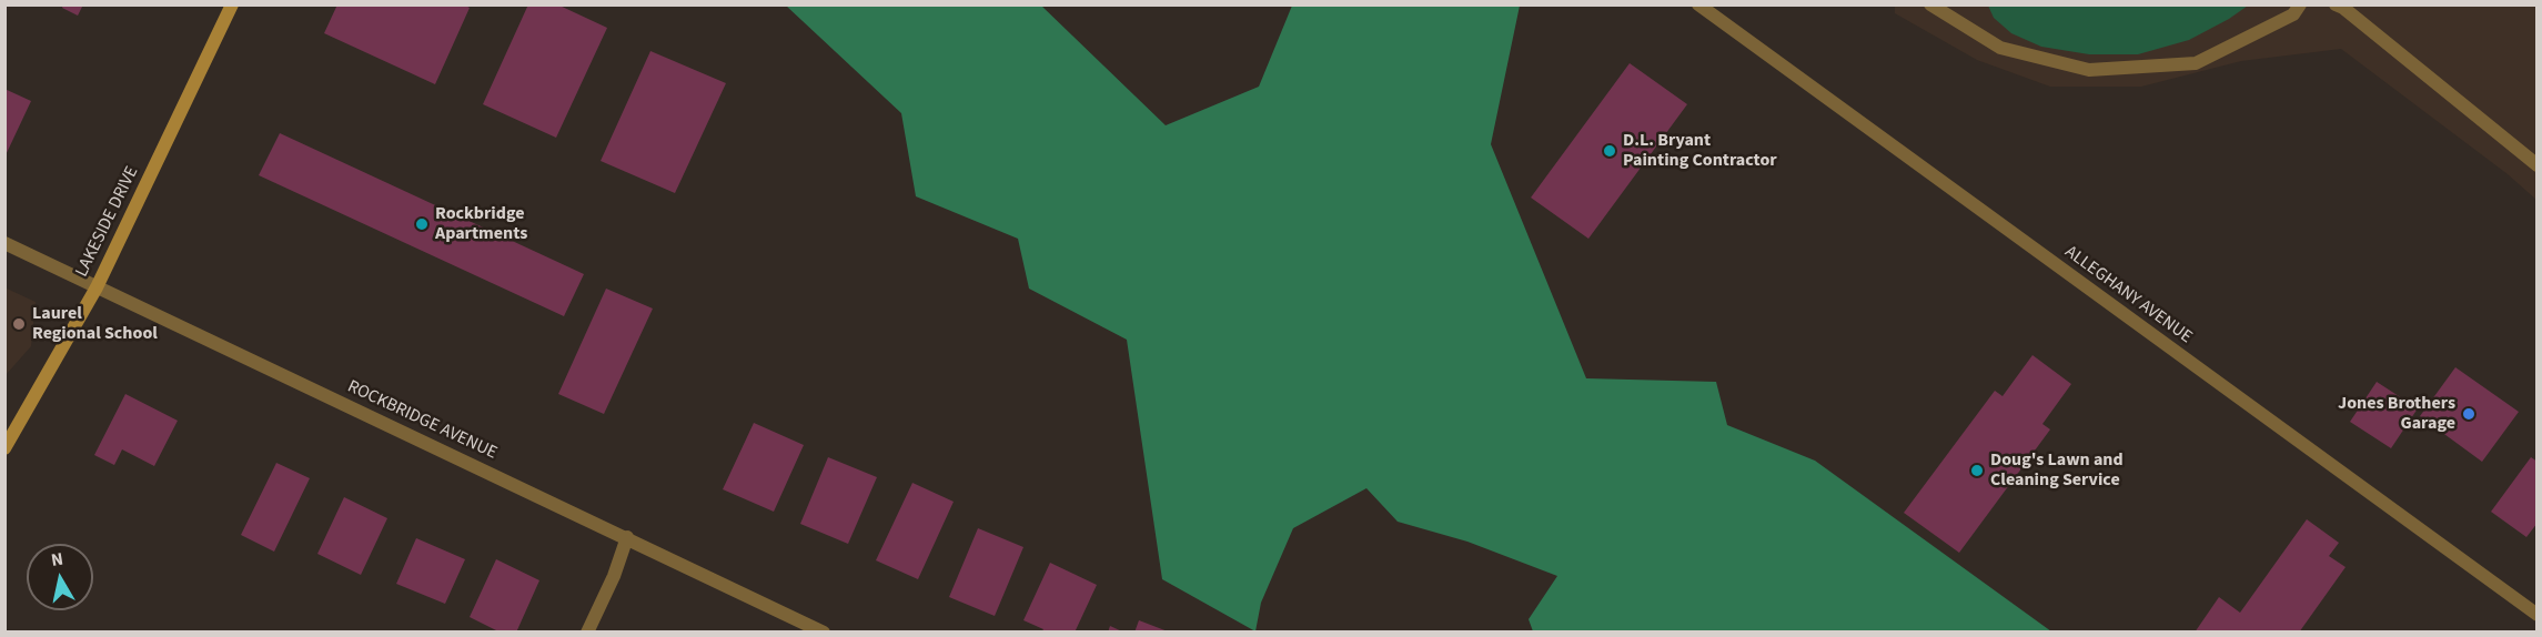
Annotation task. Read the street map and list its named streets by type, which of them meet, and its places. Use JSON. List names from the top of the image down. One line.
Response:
{"streets":{"main road":["LAKESIDE DRIVE"],"street":["ALLEGHANY AVENUE","ROCKBRIDGE AVENUE"]},"crossings":[["LAKESIDE DRIVE","ROCKBRIDGE AVENUE"]],"places":["D.L. Bryant Painting Contractor","Rockbridge Apartments","Laurel Regional School","Jones Brothers Garage","Doug's Lawn and Cleaning Service"],"north":"top"}
